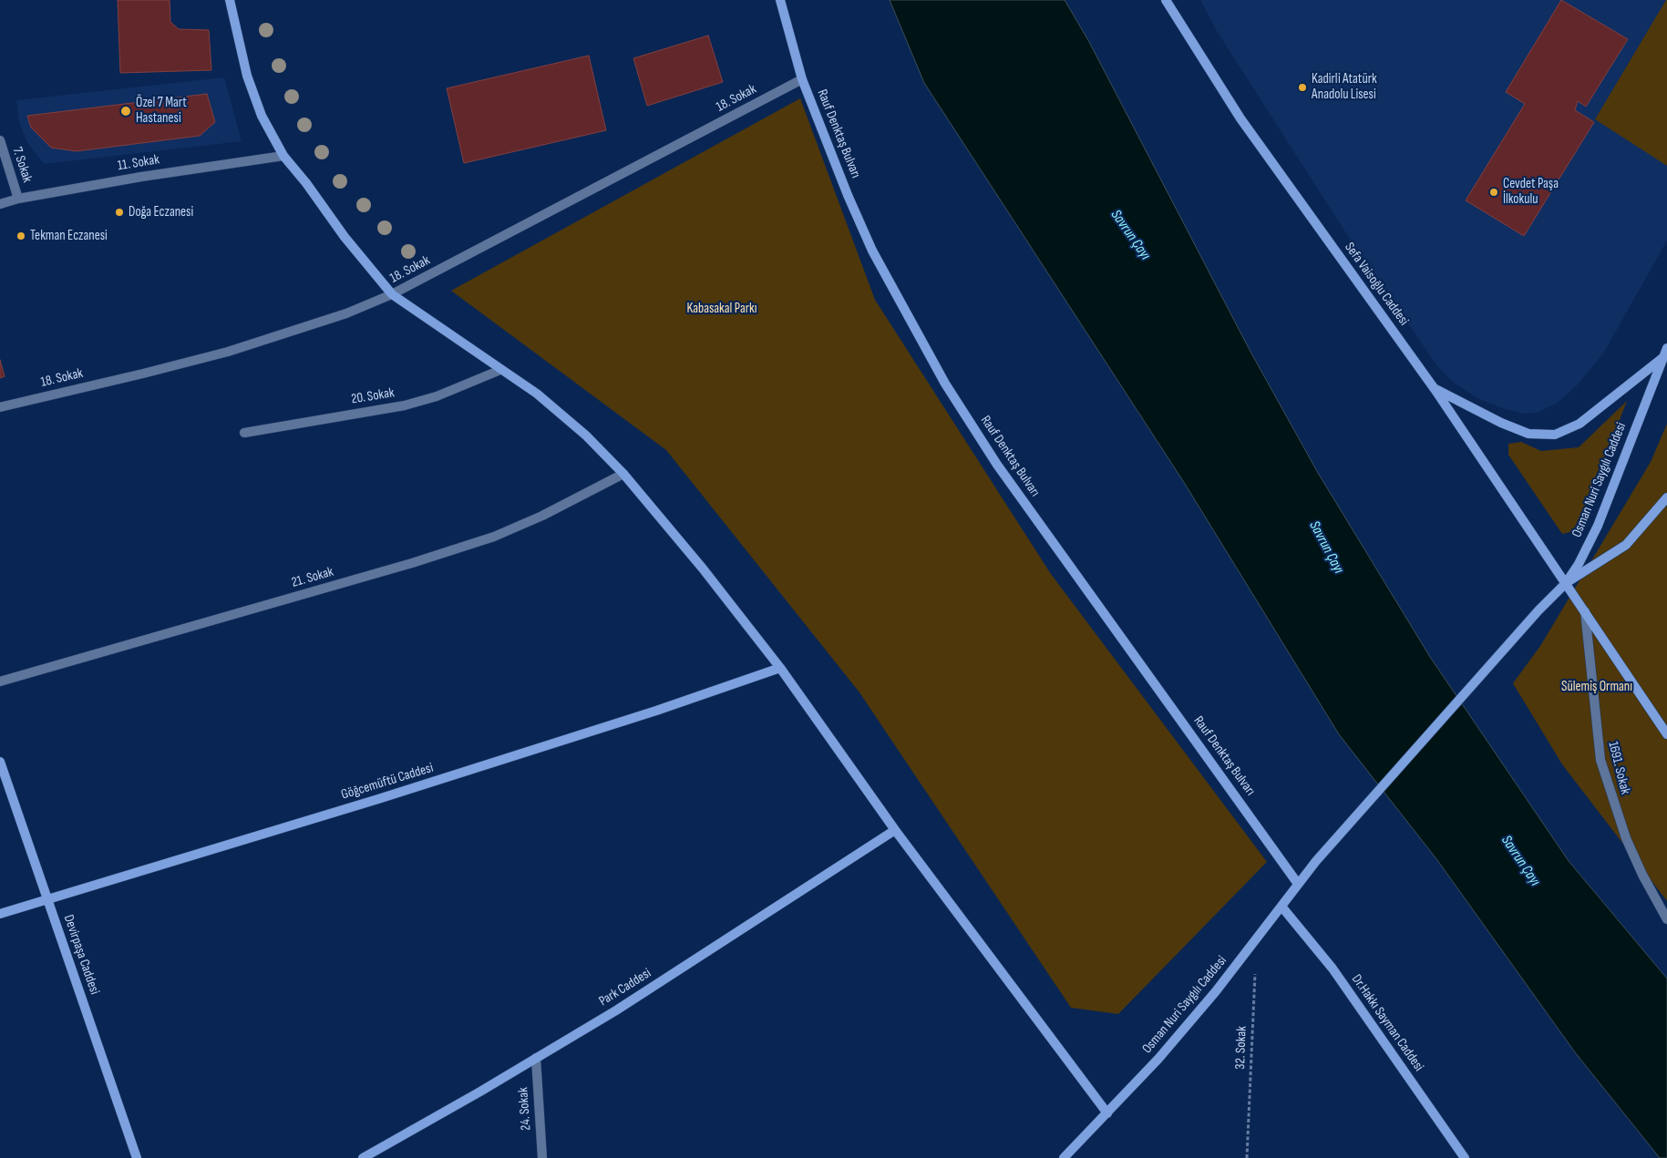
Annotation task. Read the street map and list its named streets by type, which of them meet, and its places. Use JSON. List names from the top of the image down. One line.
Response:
{"streets":{"street":["18. Sokak","Rauf Denktaş Bulvarı","11. Sokak","7. Sokak","Sefa Vaisoğlu Caddesi","20. Sokak","Osman Nuri Saygılı Caddesi","21. Sokak","1691. Sokak","Göğcemüftü Caddesi","Devirpaşa Caddesi","Park Caddesi","Dr.Hakkı Sayman Caddesi","24. Sokak"],"path":["32. Sokak"]},"crossings":[["18. Sokak","Rauf Denktaş Bulvarı"],["Rauf Denktaş Bulvarı","Osman Nuri Saygılı Caddesi"],["11. Sokak","7. Sokak"],["Sefa Vaisoğlu Caddesi","Osman Nuri Saygılı Caddesi"],["Sefa Vaisoğlu Caddesi","1691. Sokak"],["Osman Nuri Saygılı Caddesi","Dr.Hakkı Sayman Caddesi"],["Osman Nuri Saygılı Caddesi","32. Sokak"],["Göğcemüftü Caddesi","Devirpaşa Caddesi"],["Park Caddesi","24. Sokak"]],"water":["Savrun Çayı"],"parks":["Kabasakal Parkı","Sülemiş Ormanı"],"places":["Kadirli Atatürk Anadolu Lisesi","Özel 7 Mart Hastanesi","Cevdet Paşa İlkokulu","Doğa Eczanesi","Tekman Eczanesi"]}
